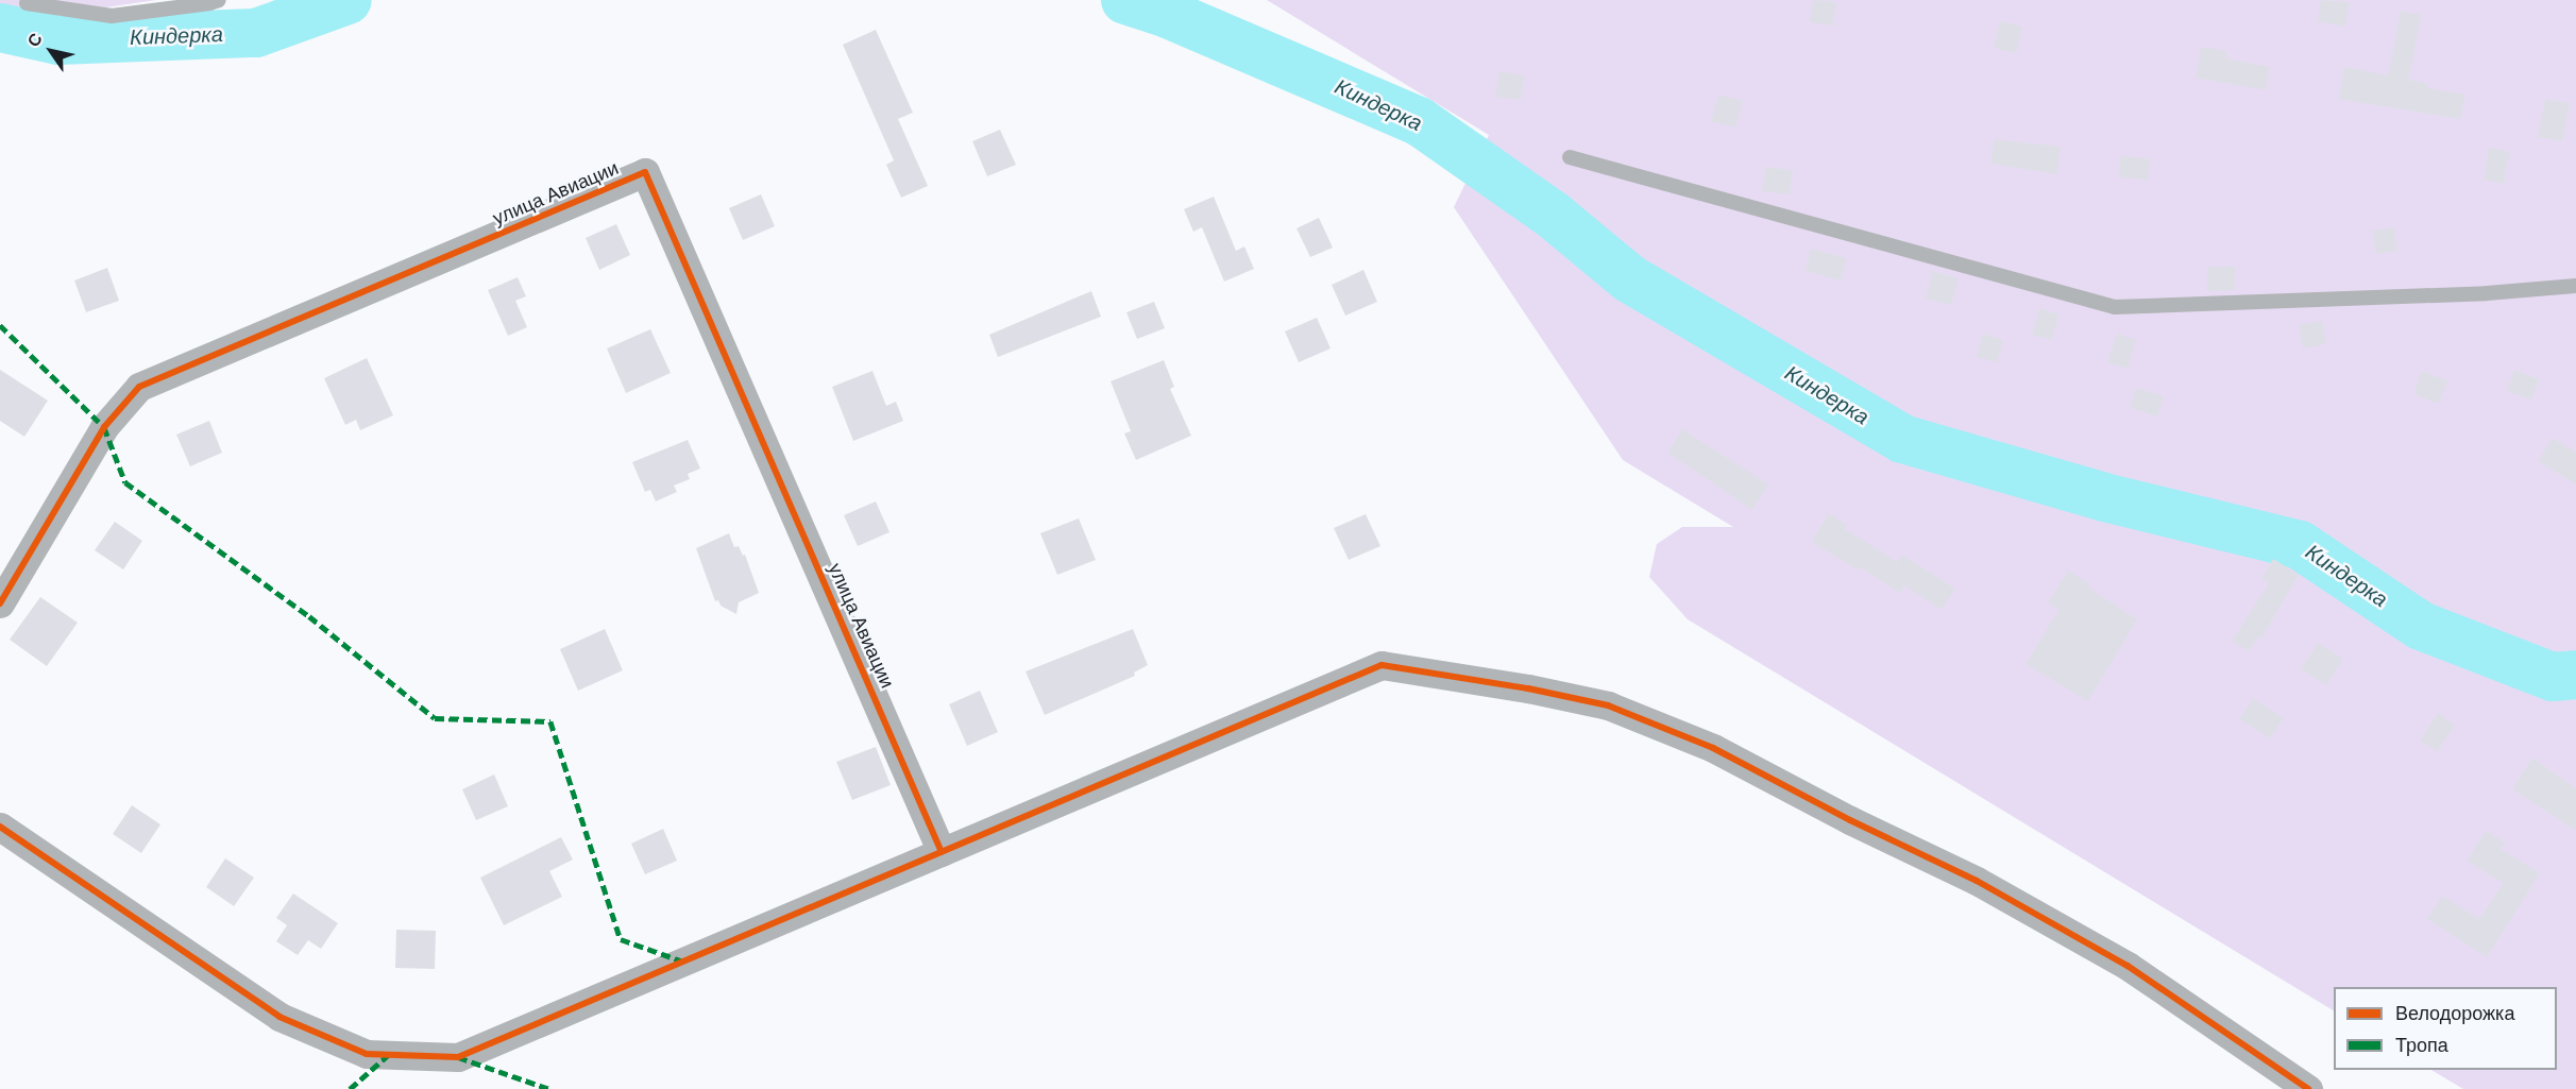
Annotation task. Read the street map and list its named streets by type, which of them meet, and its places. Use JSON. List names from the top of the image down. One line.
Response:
{"streets":{"street":["улица Авиации"]},"water":["Киндерка"],"legend":["Велодорожка","Тропа"],"north":"top left"}
